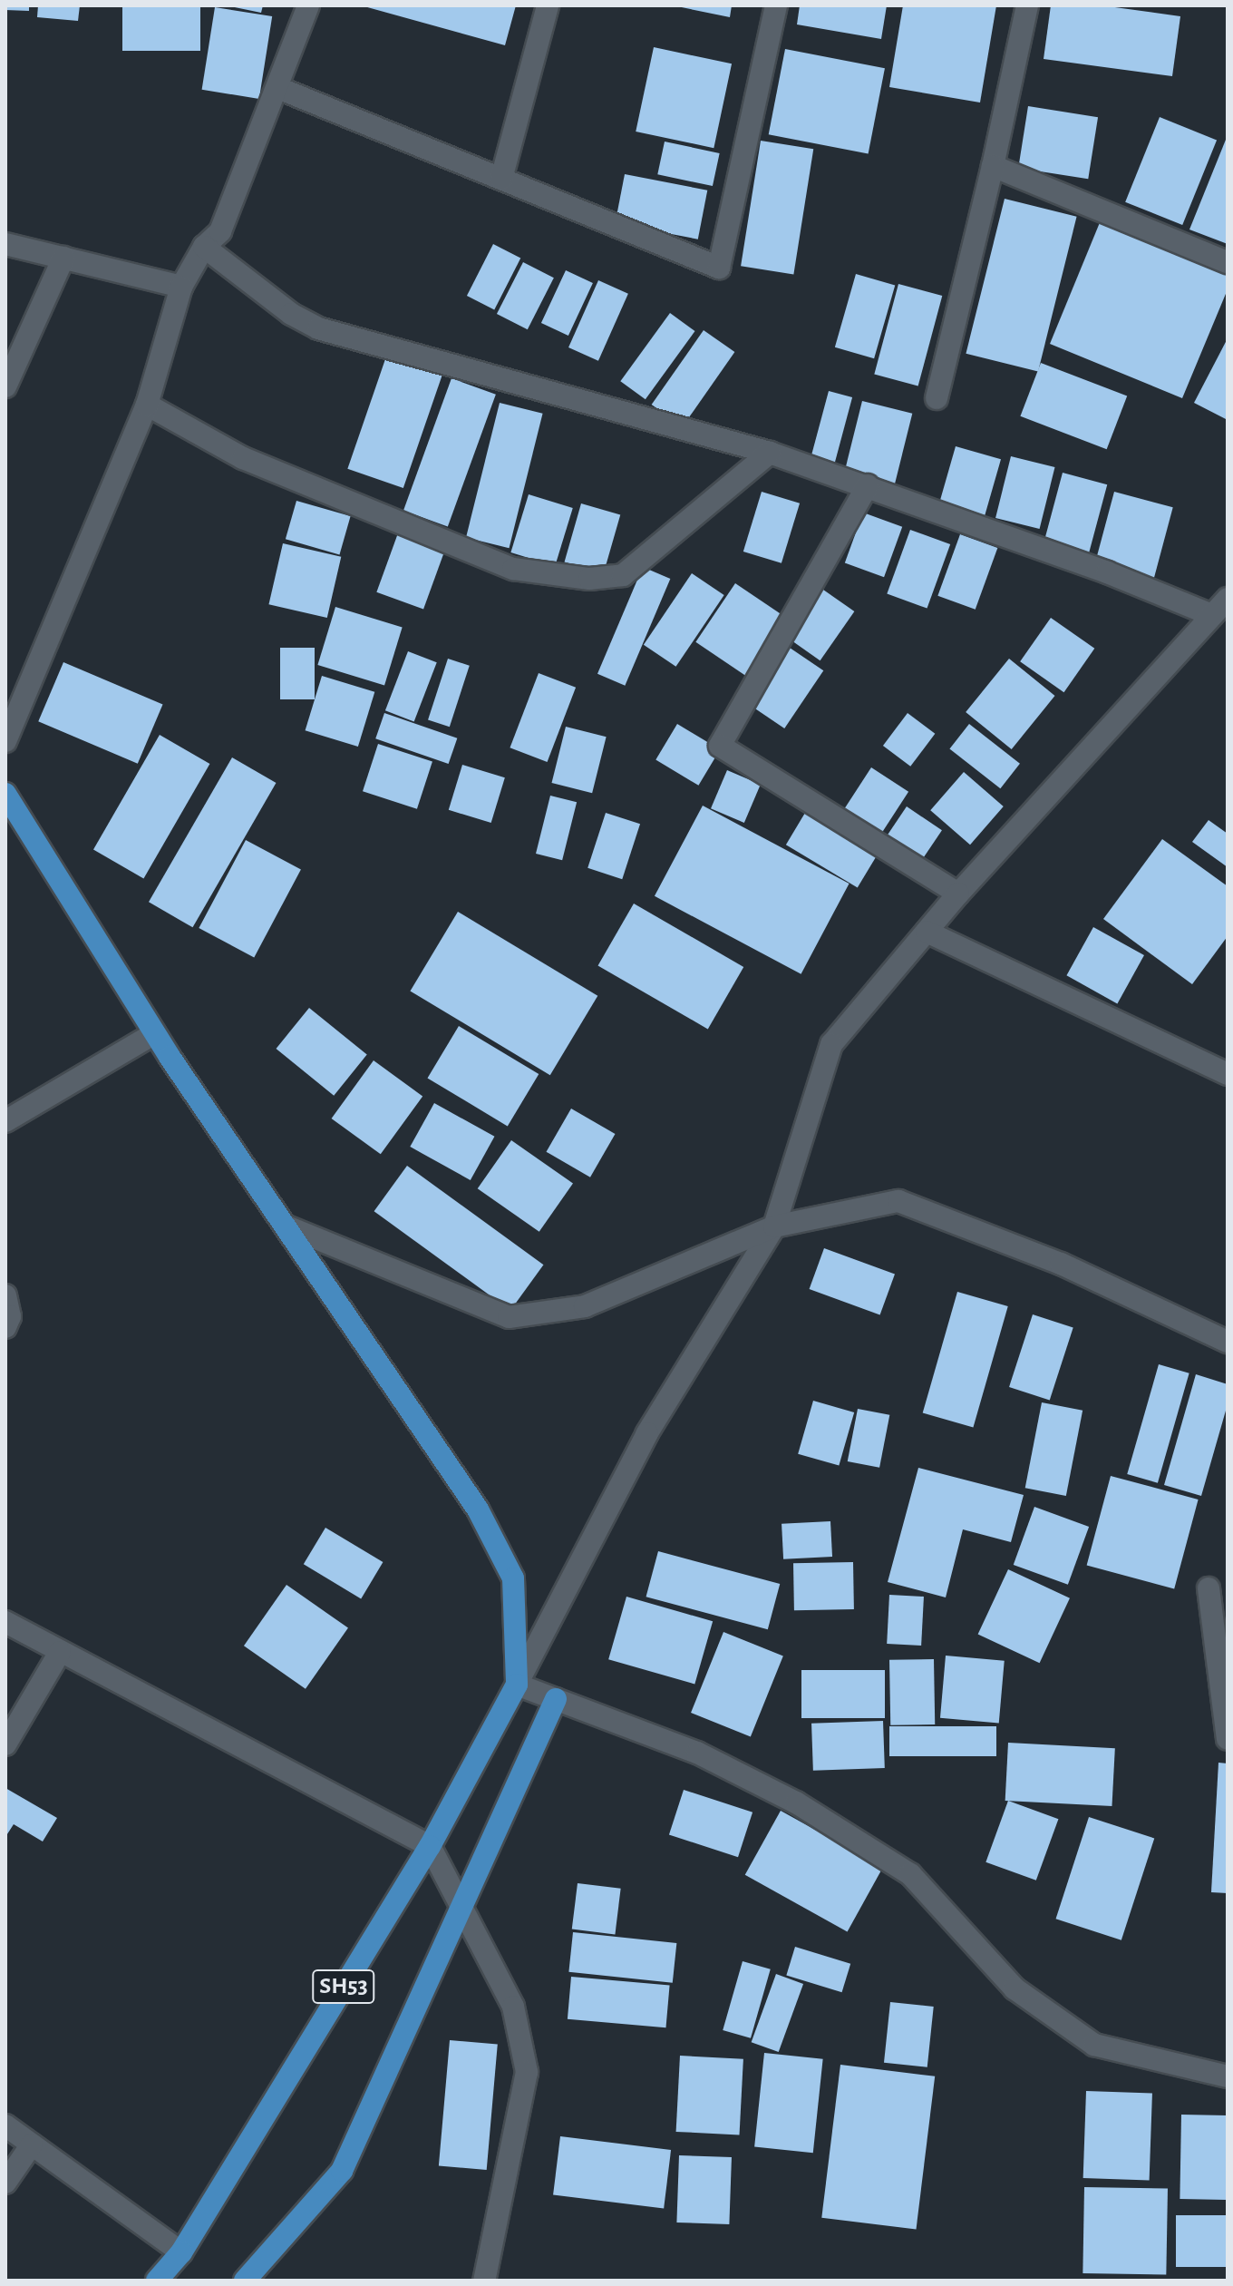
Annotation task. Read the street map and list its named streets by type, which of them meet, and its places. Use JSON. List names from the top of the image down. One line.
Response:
{"streets":{"main road":["SH53"]}}
